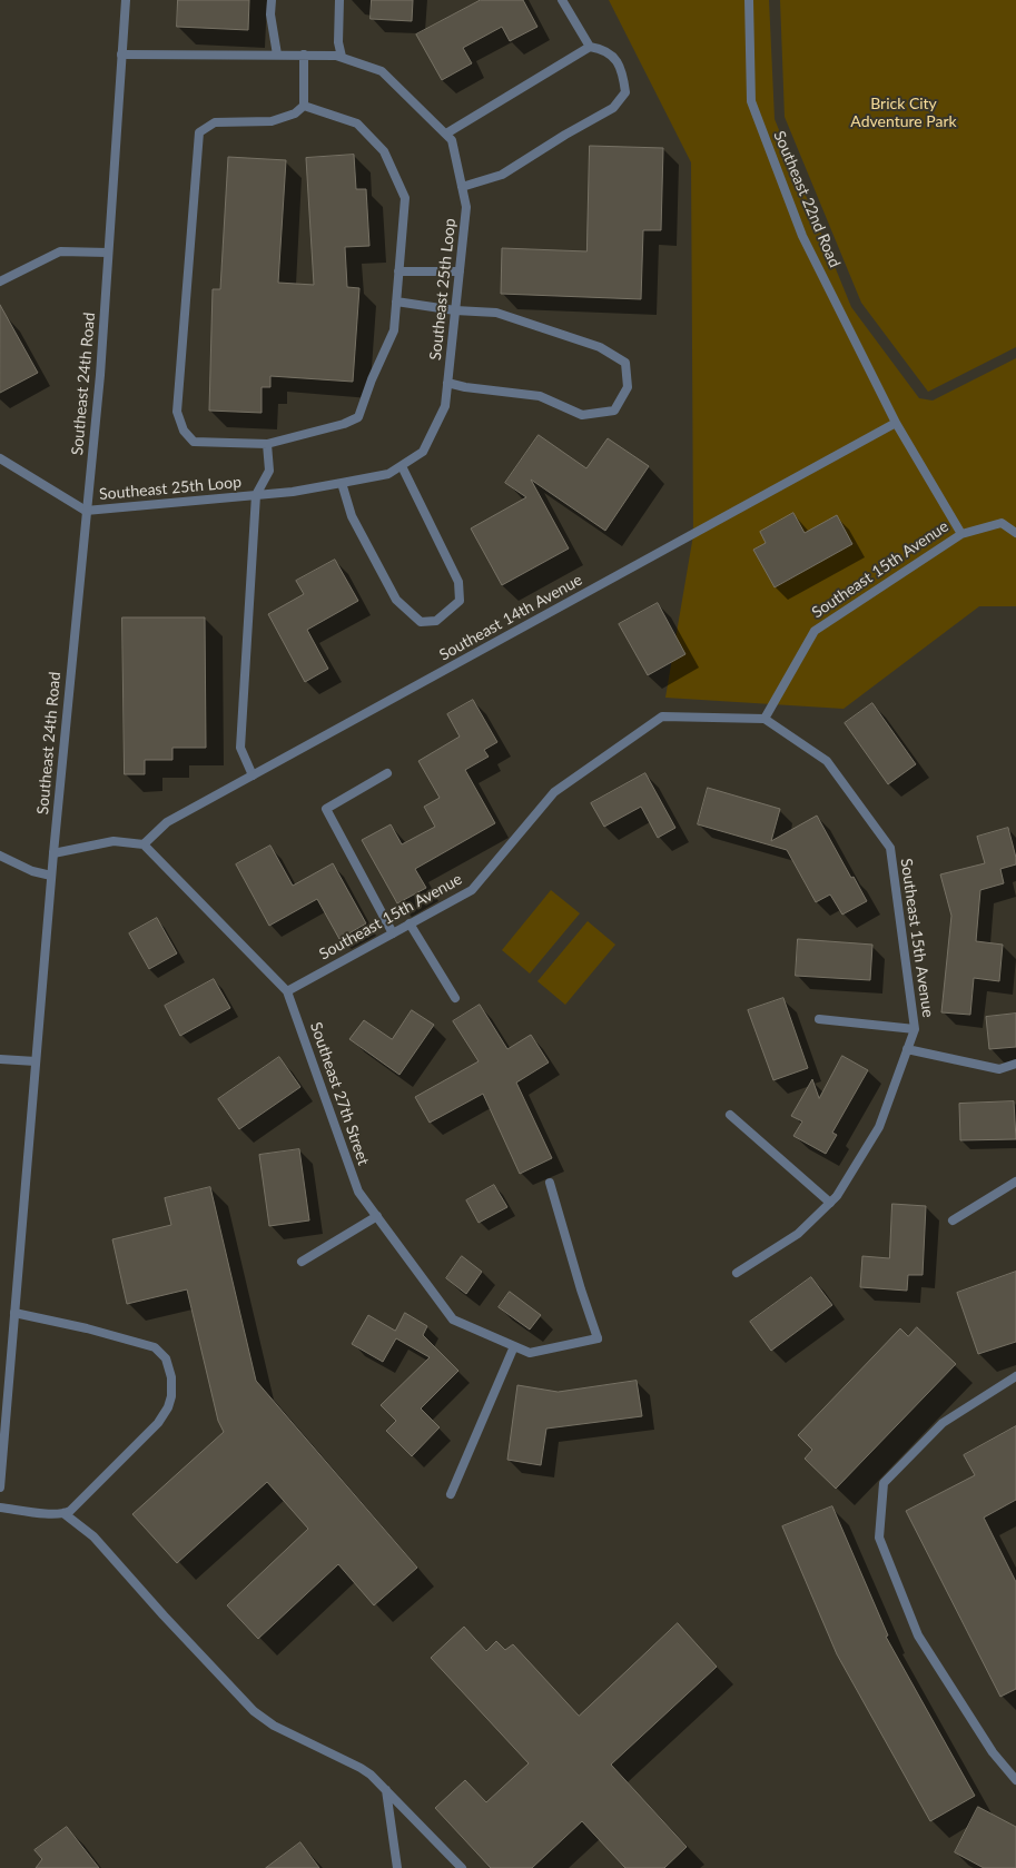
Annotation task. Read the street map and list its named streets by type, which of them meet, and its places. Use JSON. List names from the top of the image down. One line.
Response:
{"streets":{"street":["Southeast 22nd Road","Southeast 25th Loop","Southeast 24th Road","Southeast 15th Avenue","Southeast 14th Avenue","Southeast 27th Street"]},"crossings":[["Southeast 22nd Road","Southeast 15th Avenue"],["Southeast 22nd Road","Southeast 14th Avenue"],["Southeast 25th Loop","Southeast 24th Road"],["Southeast 15th Avenue","Southeast 14th Avenue"],["Southeast 15th Avenue","Southeast 27th Street"],["Southeast 14th Avenue","Southeast 27th Street"]],"parks":["Brick City Adventure Park"]}
